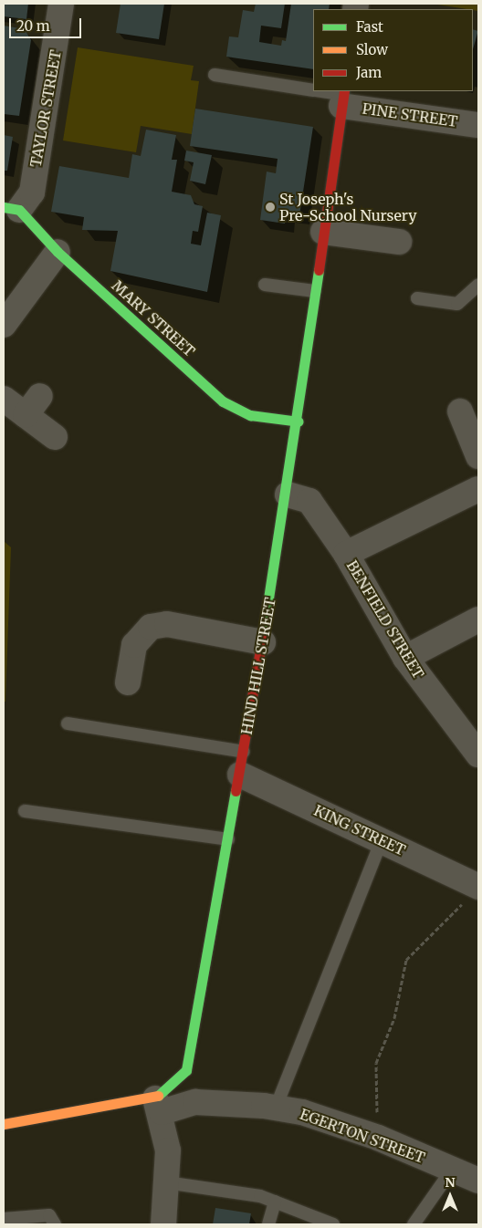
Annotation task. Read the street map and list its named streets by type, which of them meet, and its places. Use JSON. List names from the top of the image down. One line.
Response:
{"streets":{"street":["TAYLOR STREET","PINE STREET","MARY STREET","BENFIELD STREET","HIND HILL STREET","KING STREET","EGERTON STREET"]},"crossings":[["TAYLOR STREET","MARY STREET"],["PINE STREET","HIND HILL STREET"],["MARY STREET","HIND HILL STREET"],["BENFIELD STREET","HIND HILL STREET"],["HIND HILL STREET","KING STREET"],["HIND HILL STREET","EGERTON STREET"]],"places":["St Joseph's Pre-School Nursery"],"legend":["Fast","Slow","Jam"],"scale_bar":"20 m","north":"top"}
